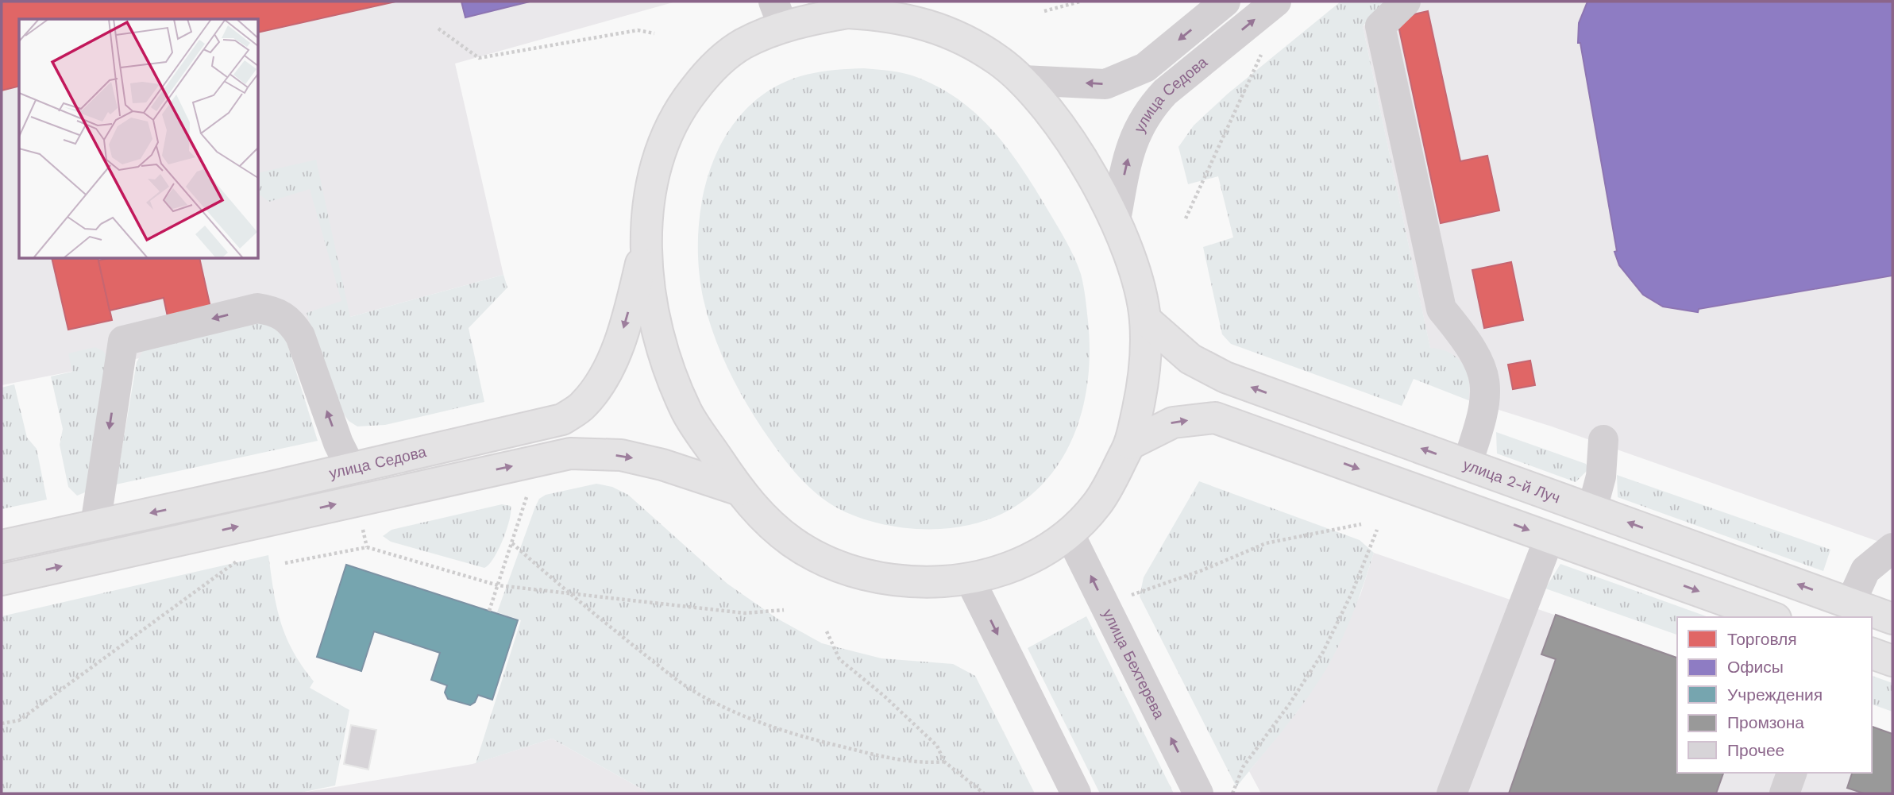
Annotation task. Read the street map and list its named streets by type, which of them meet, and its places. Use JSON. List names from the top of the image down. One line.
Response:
{"streets":{"main road":["улица Седова","улица 2-й Луч"],"street":["улица Бехтерева"]},"legend":["Торговля","Офисы","Учреждения","Промзона","Прочее"]}
